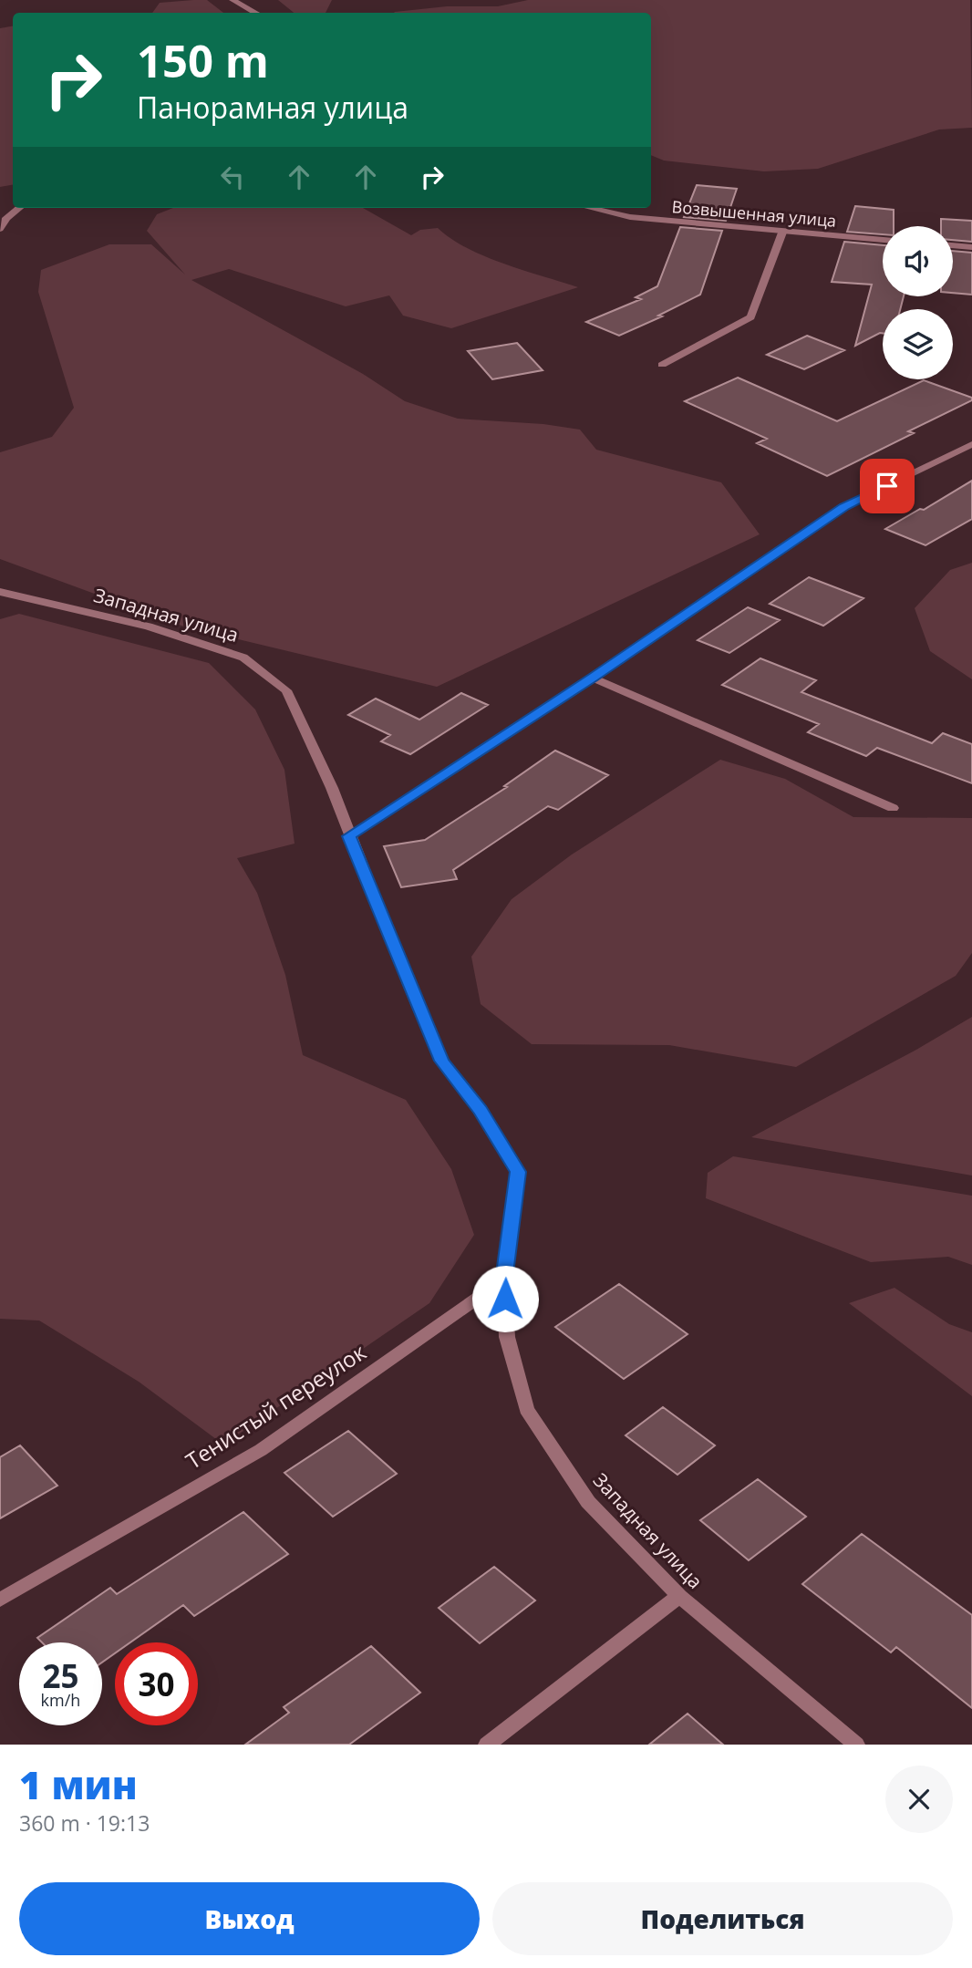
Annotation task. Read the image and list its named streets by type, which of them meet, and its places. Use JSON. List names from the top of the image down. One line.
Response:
{"streets":{"street":["Возвышенная улица","Западная улица","Тенистый переулок"]},"crossings":[["Западная улица","Тенистый переулок"]],"page":{"turn":["150 m","Панорамная улица"],"speed":"25 km/h","limit":"30","heading":["1 мин","360 m · 19:13"],"buttons":["Выход","Поделиться"]}}
